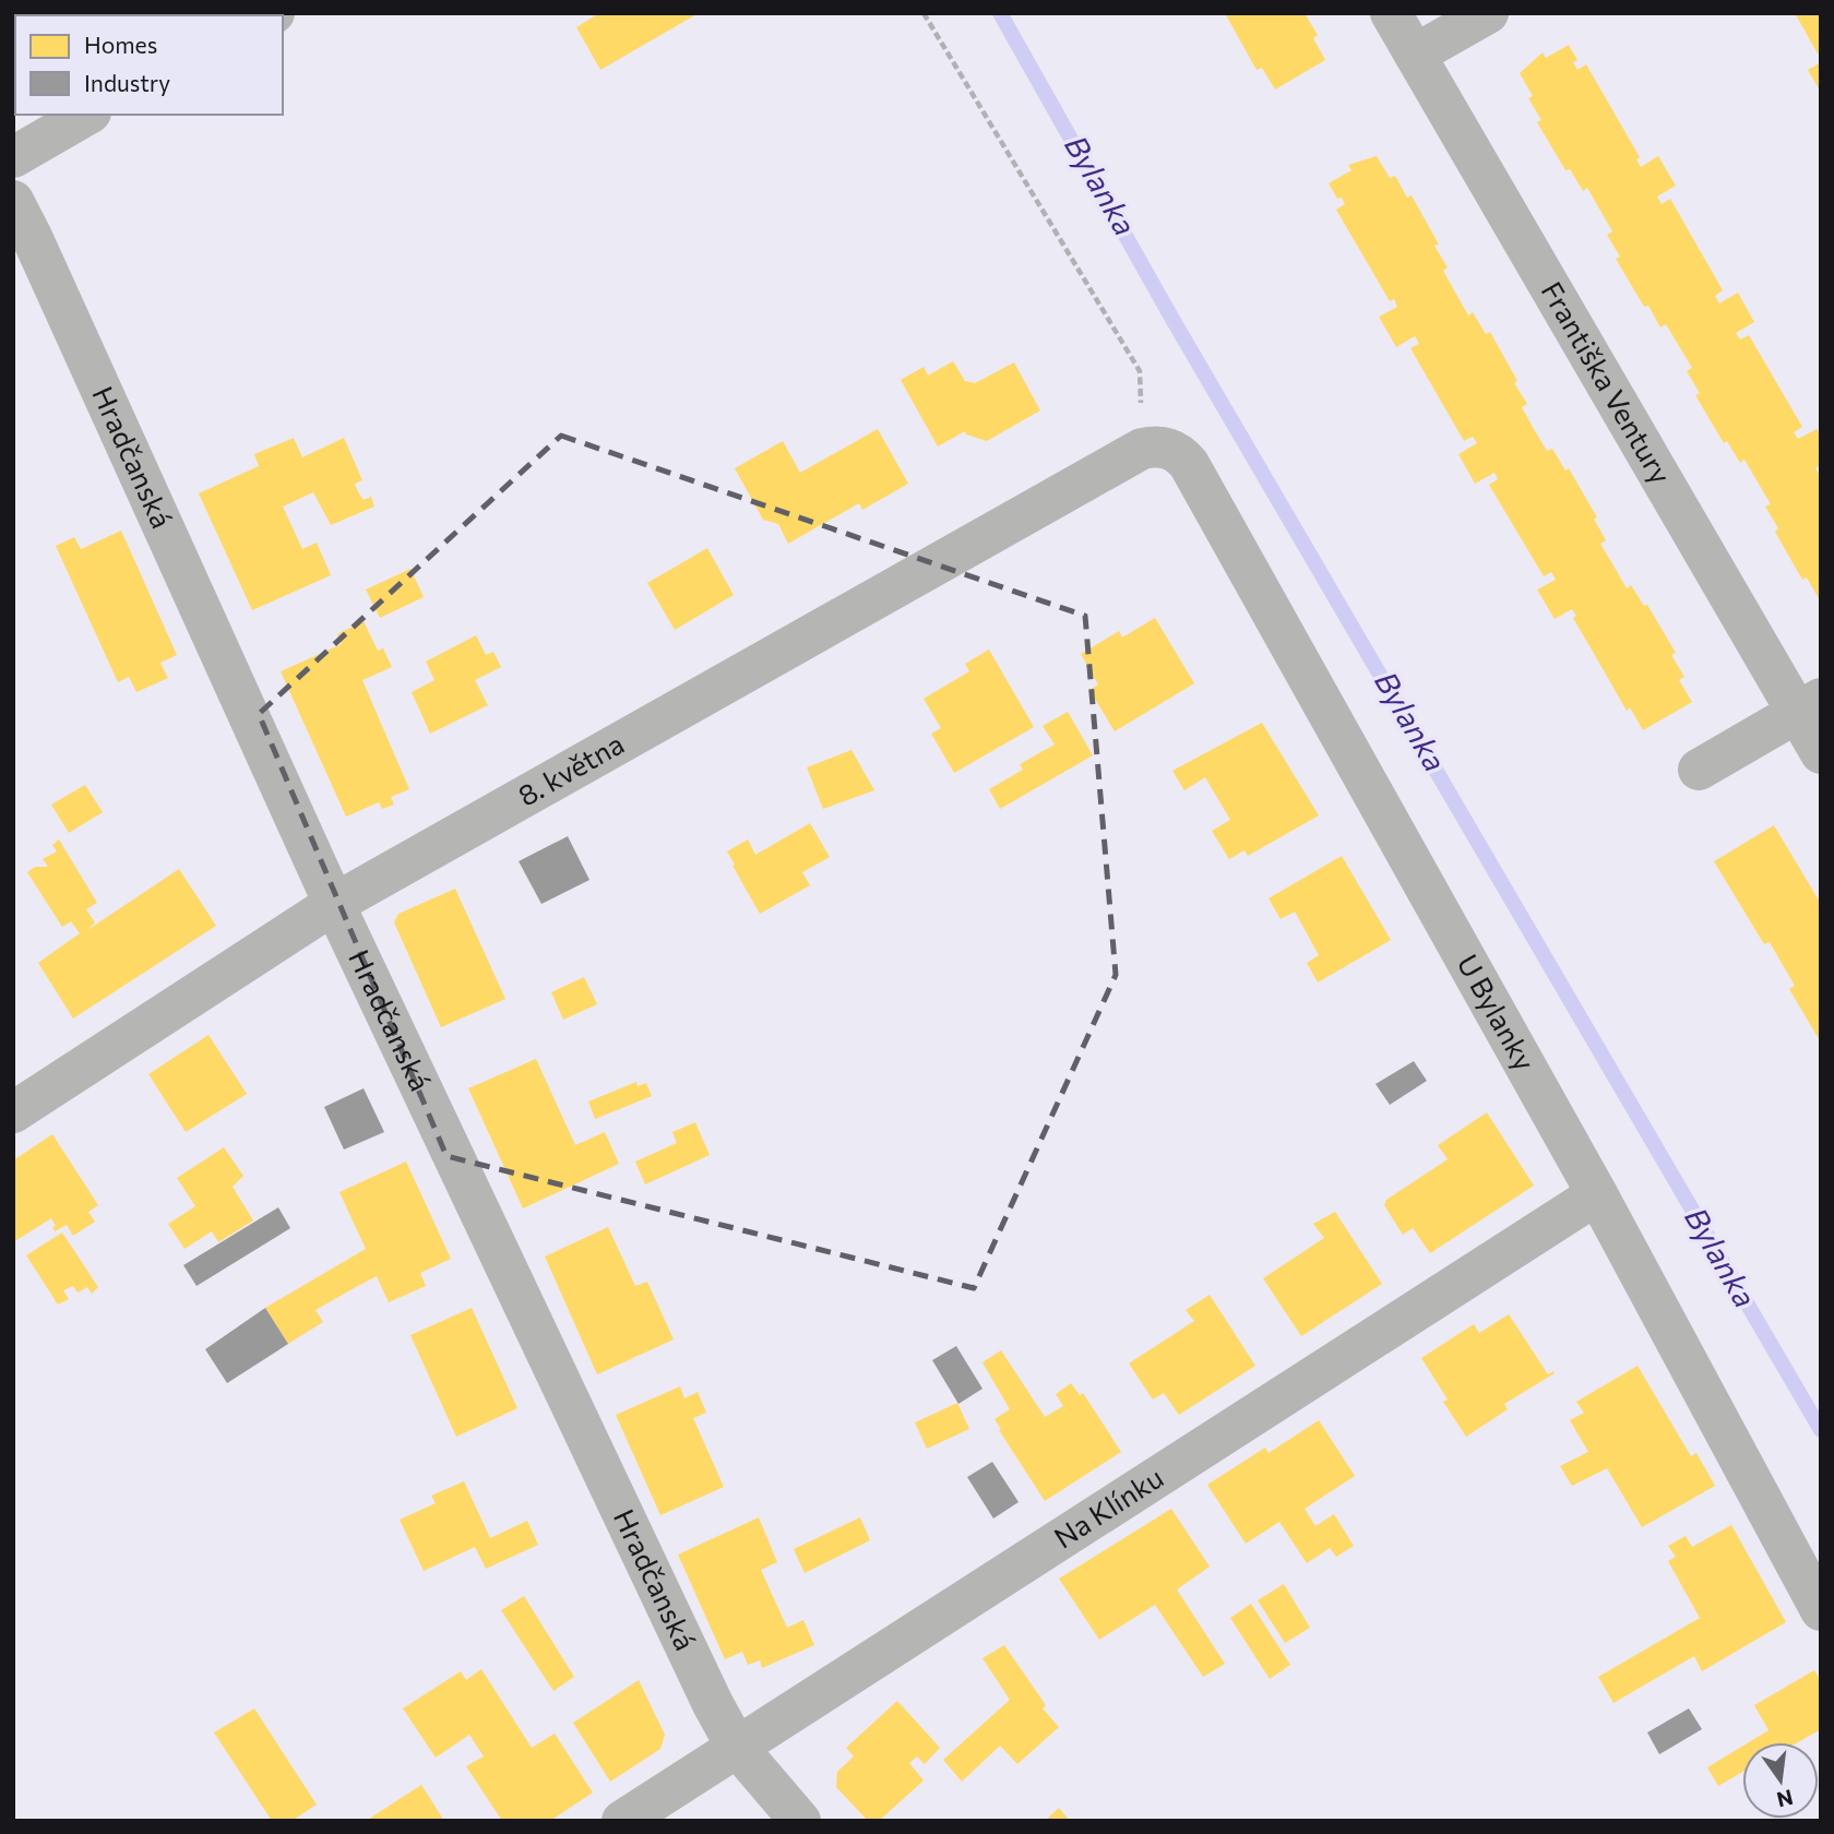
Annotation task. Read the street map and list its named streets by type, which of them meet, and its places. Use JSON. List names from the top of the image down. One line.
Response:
{"streets":{"street":["Františka Ventury","Hradčanská","8. května","U Bylanky","Na Klínku"]},"crossings":[["Hradčanská","8. května"],["Hradčanská","Na Klínku"],["8. května","U Bylanky"],["U Bylanky","Na Klínku"]],"water":["Bylanka"],"legend":["Homes","Industry"],"north":"bottom"}
